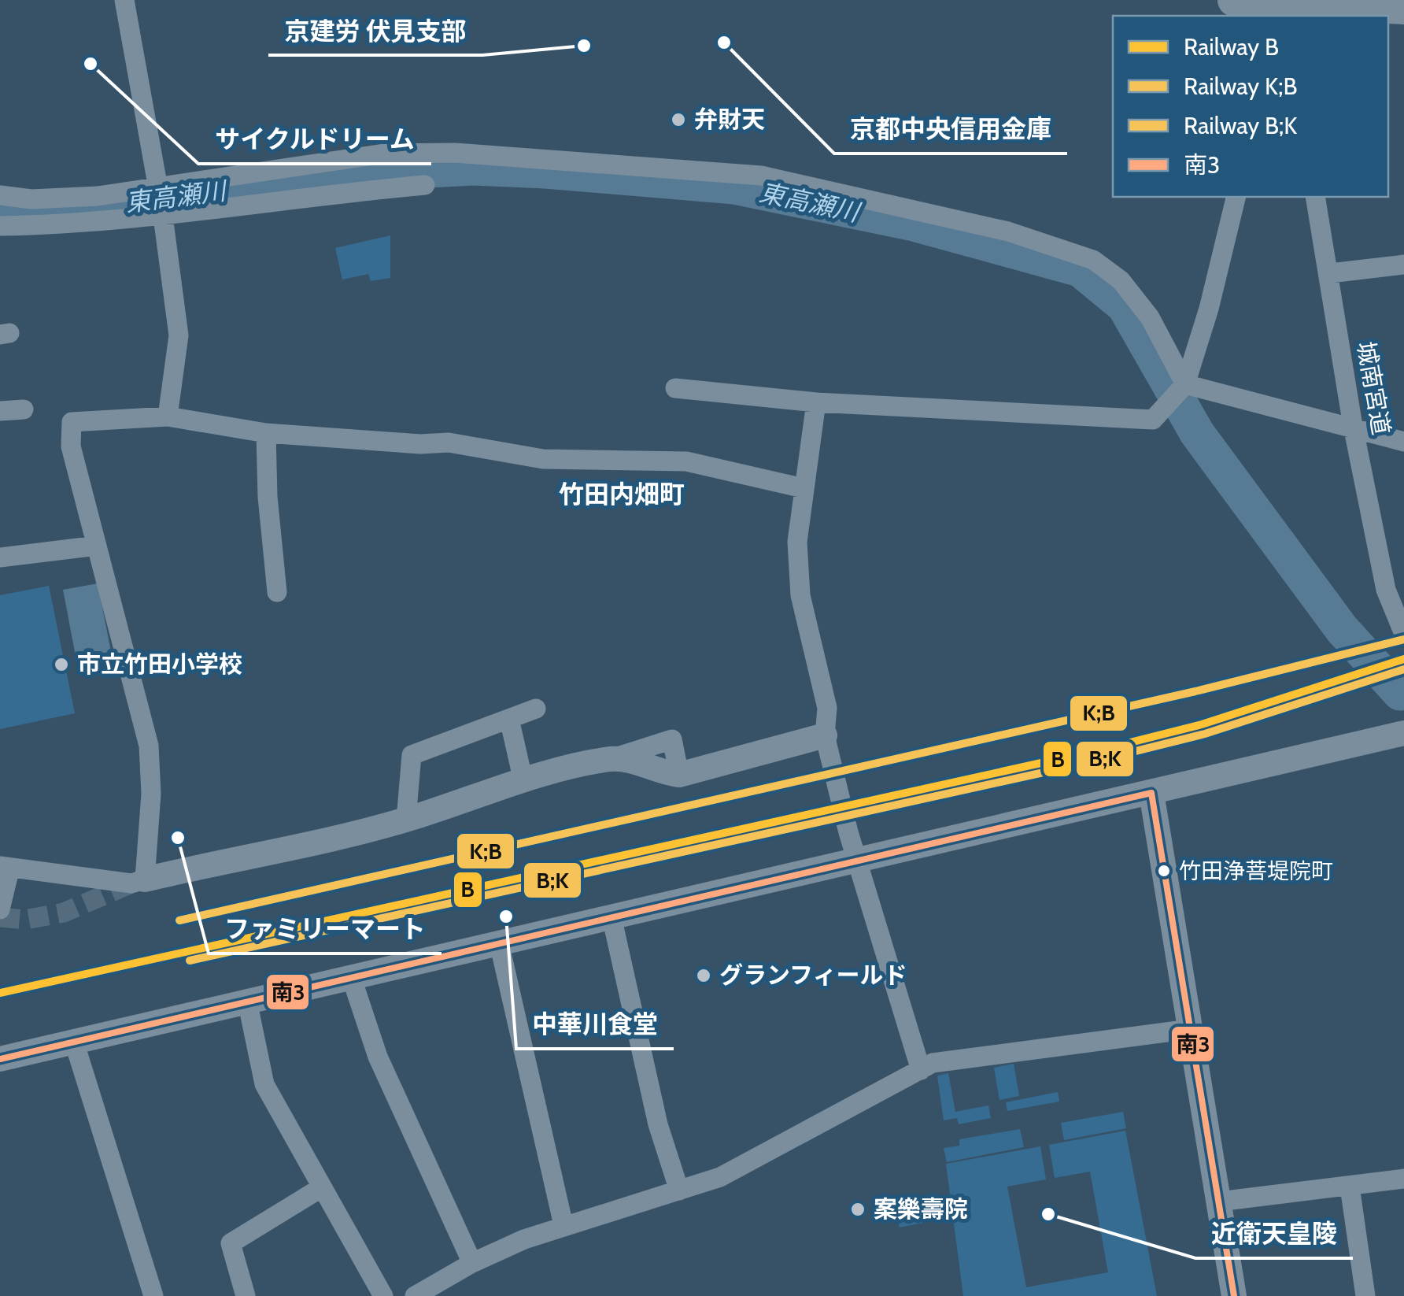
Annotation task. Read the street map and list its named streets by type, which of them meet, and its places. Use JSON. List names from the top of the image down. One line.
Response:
{"streets":{"street":["城南宮道"]},"districts":["竹田内畑町"],"water":["東高瀬川"],"places":["京都中央信用金庫","京建労 伏見支部","サイクルドリーム","弁財天","市立竹田小学校","ファミリーマート","竹田浄菩堤院町","中華川食堂","グランフィールド","案樂壽院","近衛天皇陵"],"lines":["rail line K;B","rail line B","rail line B;K","transit line 南3"],"legend":["Railway B","Railway K;B","Railway B;K","南3"]}
